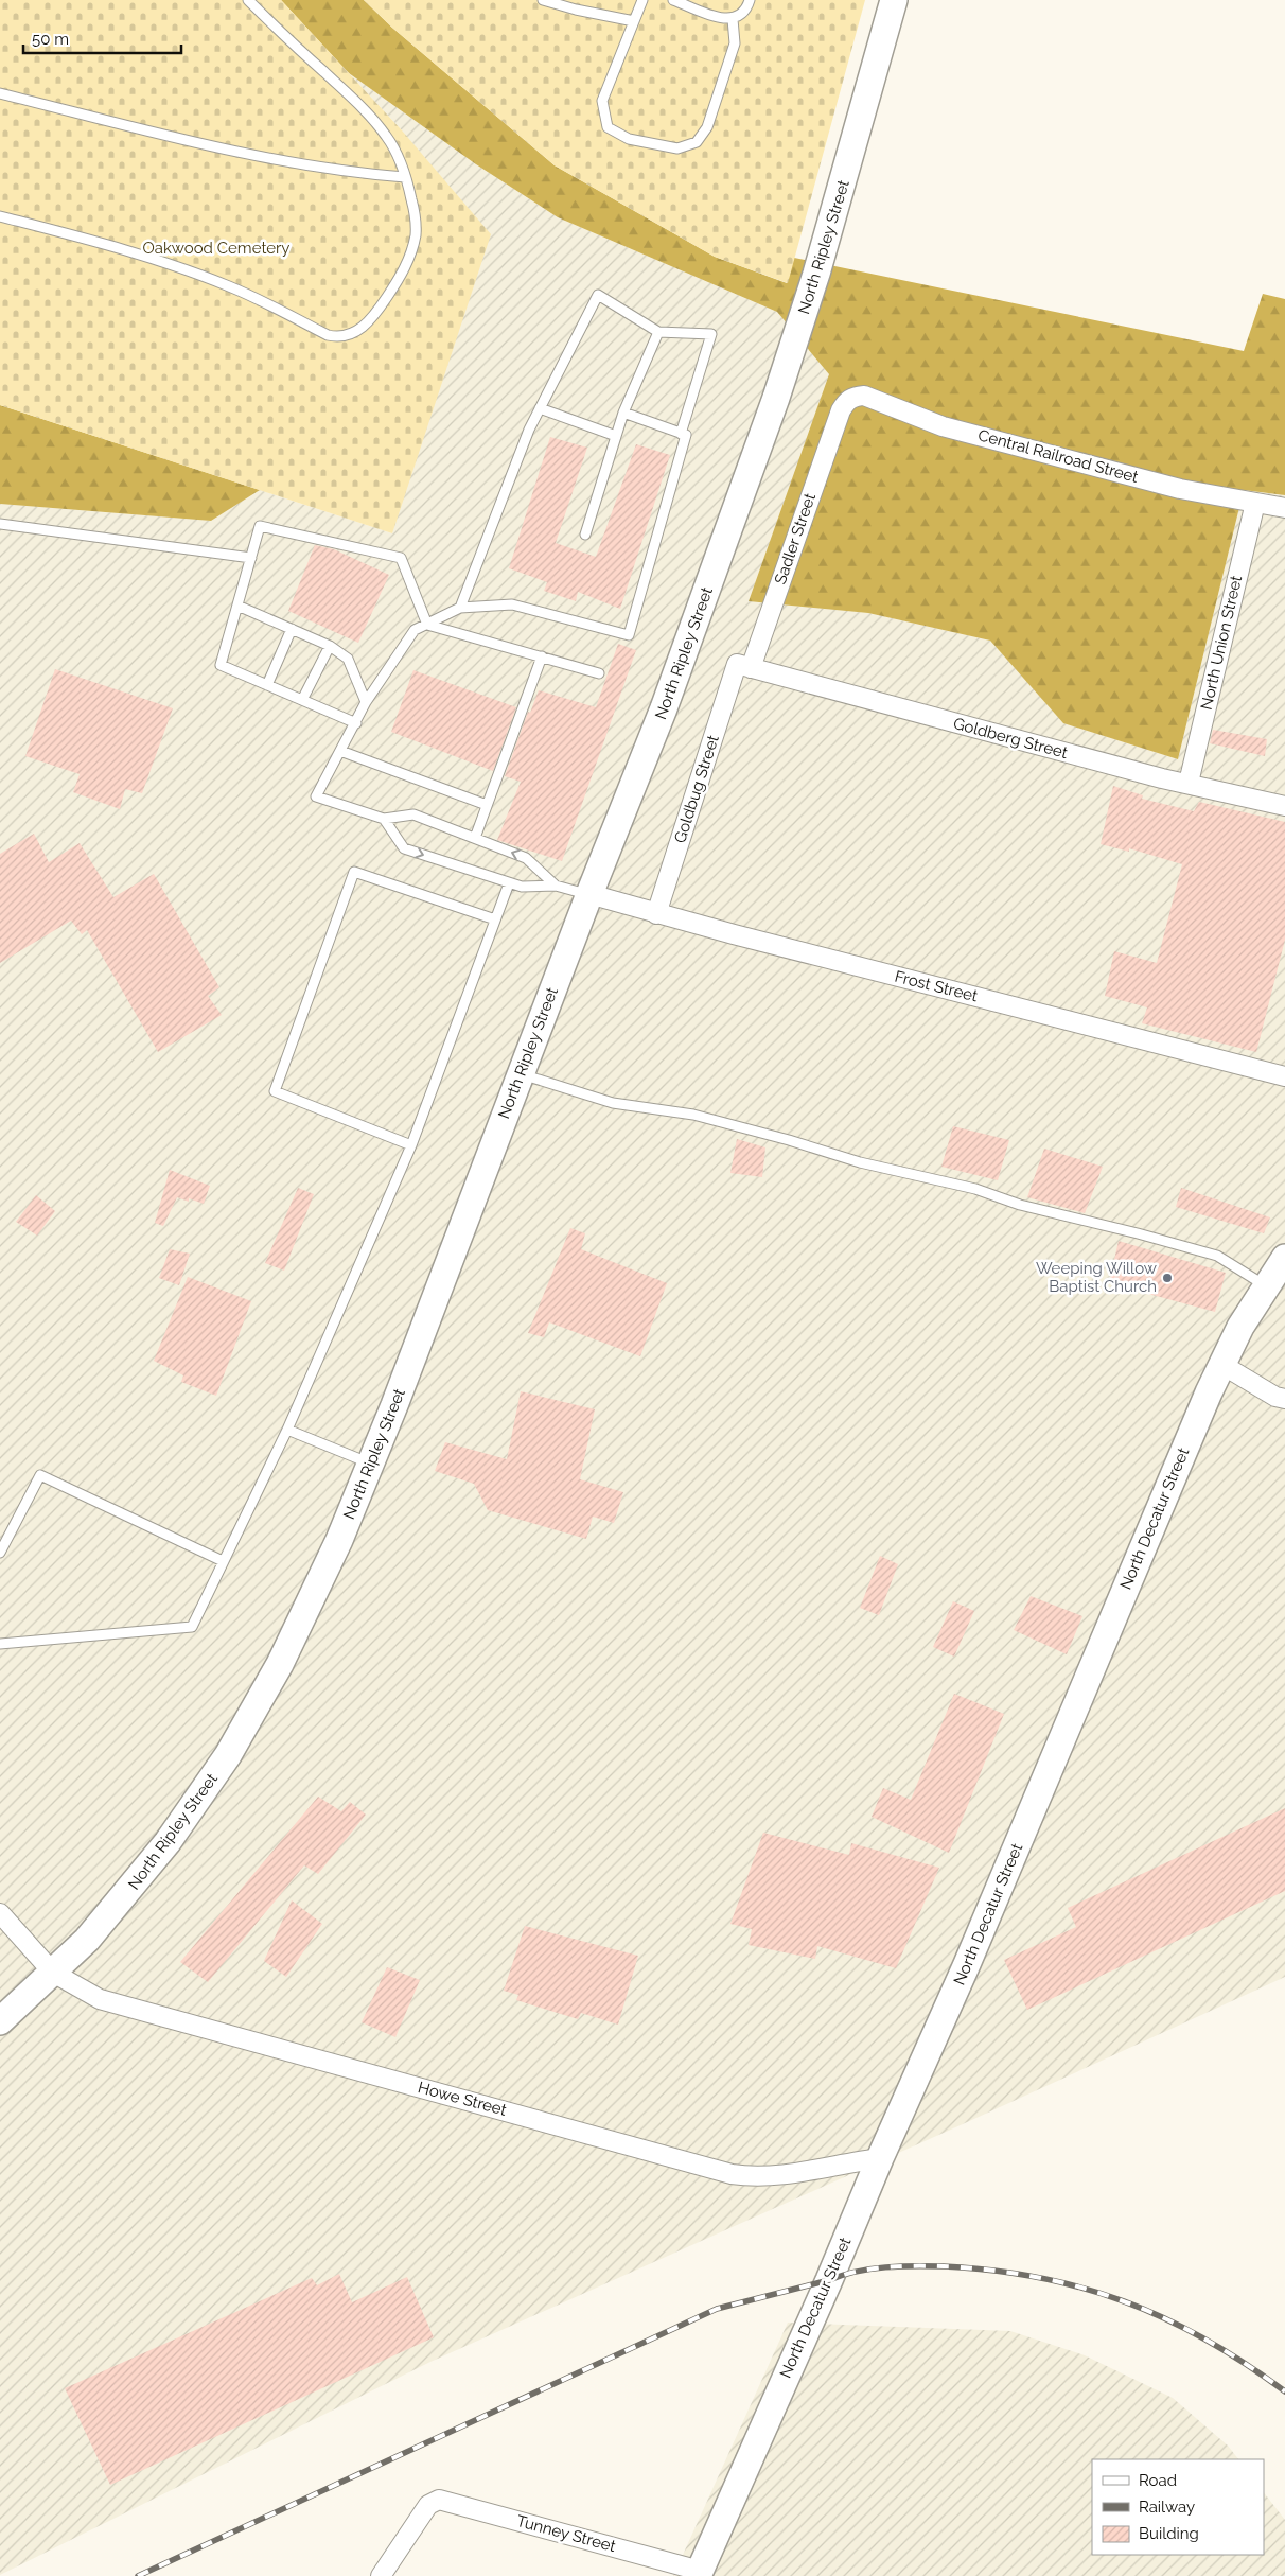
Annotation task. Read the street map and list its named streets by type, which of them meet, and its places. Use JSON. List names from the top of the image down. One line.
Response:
{"streets":{"main road":["North Ripley Street","North Decatur Street"],"street":["Central Railroad Street","Sadler Street","North Union Street","Goldberg Street","Goldbug Street","Frost Street","Howe Street","Tunney Street"]},"crossings":[["North Ripley Street","Frost Street"],["North Ripley Street","Howe Street"],["Central Railroad Street","Sadler Street"],["Central Railroad Street","North Union Street"],["Sadler Street","Goldberg Street"],["Sadler Street","Goldbug Street"],["North Union Street","Goldberg Street"],["Goldberg Street","Goldbug Street"],["Goldbug Street","Frost Street"],["North Decatur Street","Howe Street"],["North Decatur Street","Tunney Street"]],"parks":["Oakwood Cemetery"],"places":["Weeping Willow Baptist Church"],"legend":["Road","Railway","Building"],"scale_bar":"50 m"}
